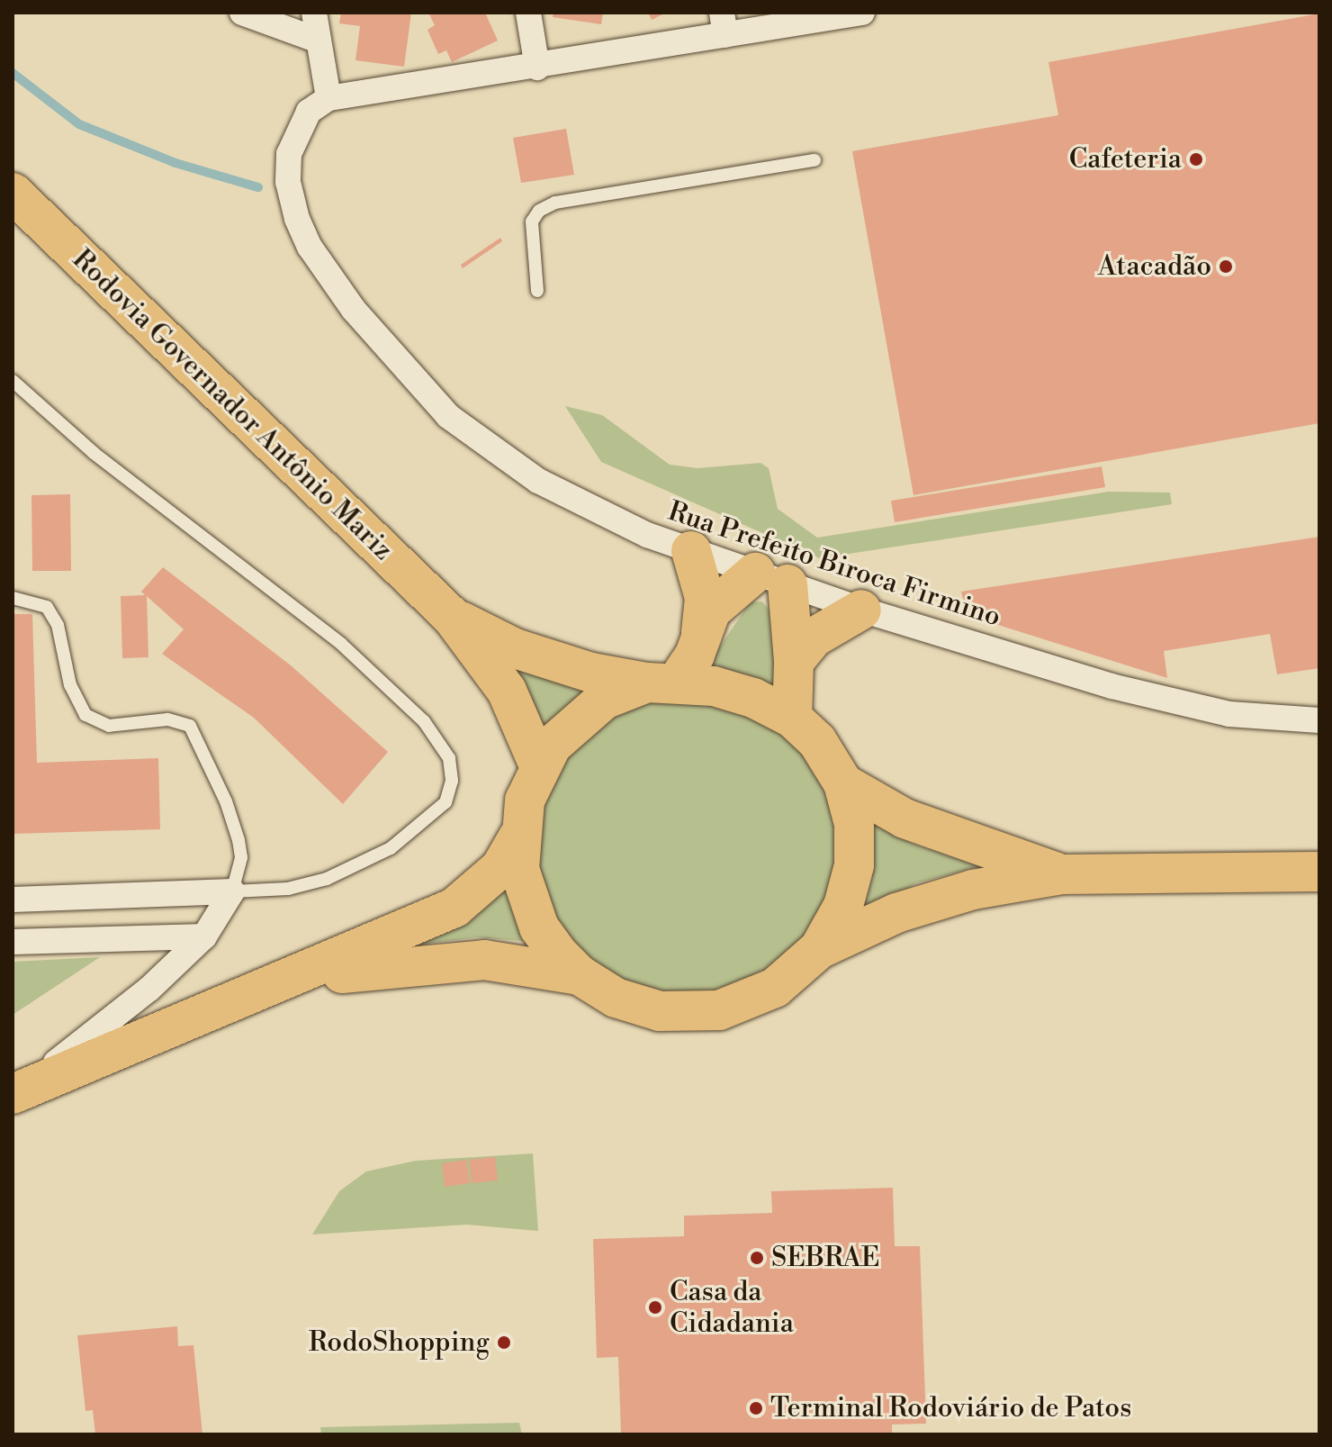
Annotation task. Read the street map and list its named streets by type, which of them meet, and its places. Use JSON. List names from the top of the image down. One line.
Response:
{"streets":{"main road":["Rodovia Governador Antônio Mariz"],"street":["Rua Prefeito Biroca Firmino"]},"places":["Cafeteria","Atacadão","SEBRAE","Casa da Cidadania","RodoShopping","Terminal Rodoviário de Patos"]}
